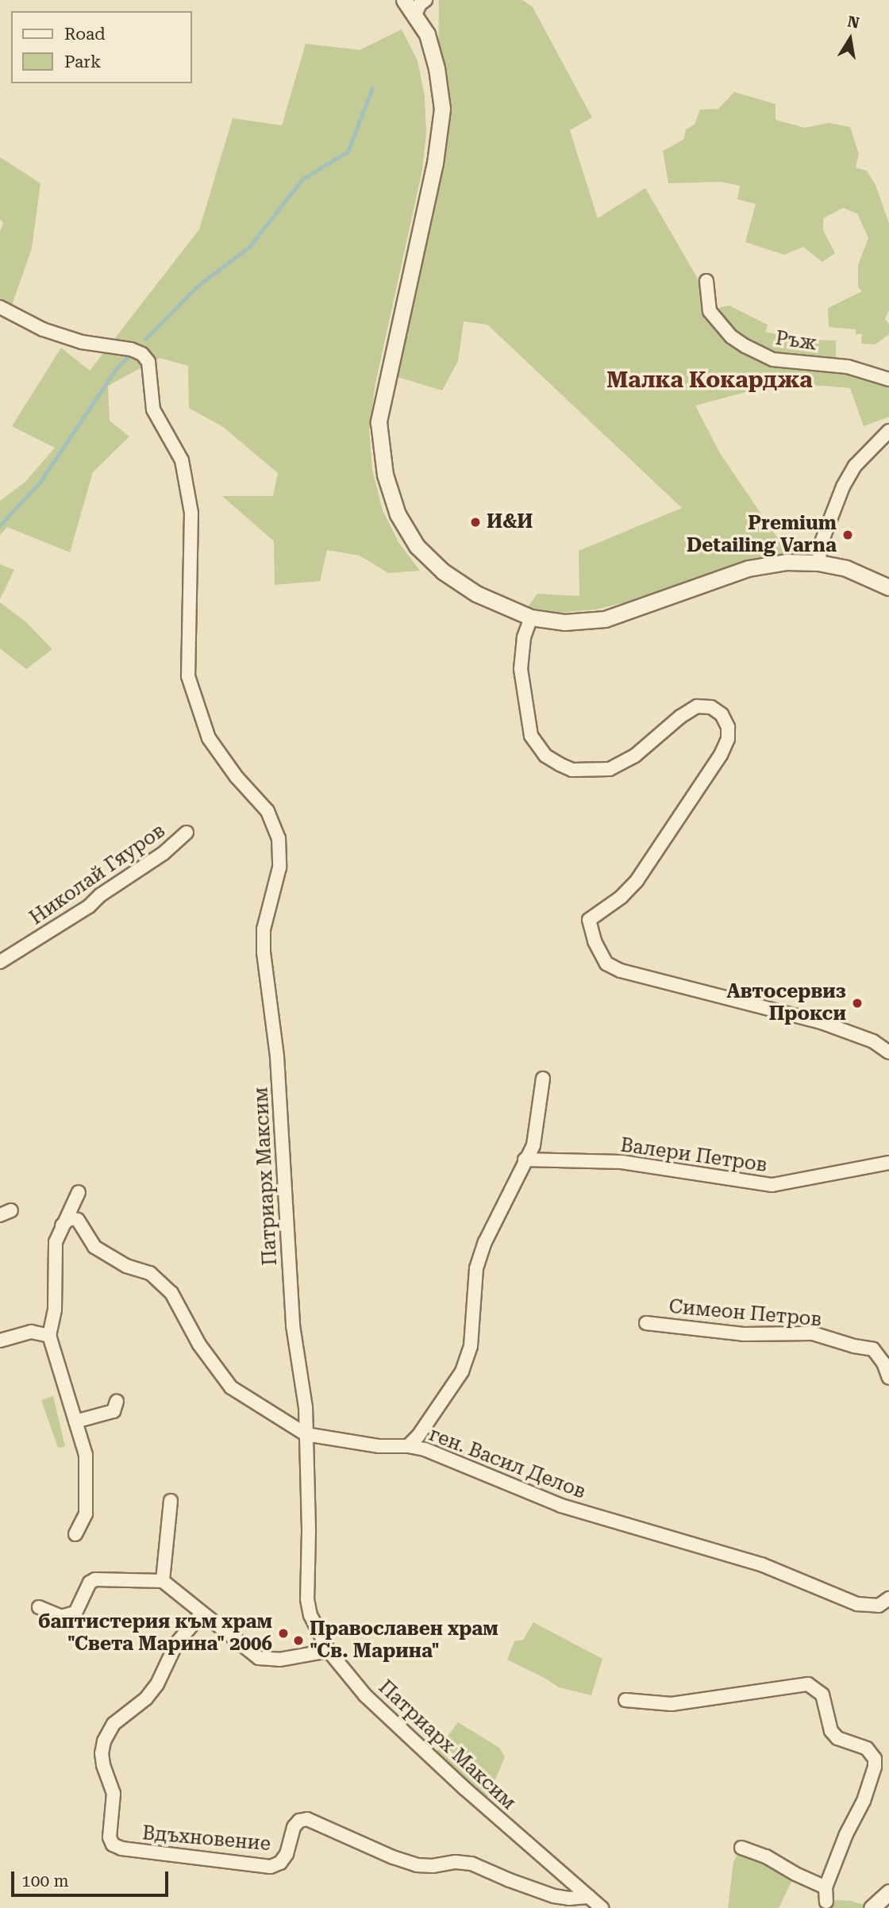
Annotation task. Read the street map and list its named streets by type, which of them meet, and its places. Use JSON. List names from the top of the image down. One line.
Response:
{"streets":{"street":["Ръж","Николай Гяуров","Валери Петров","Патриарх Максим","Симеон Петров","ген. Васил Делов","Вдъхновение"]},"crossings":[["Патриарх Максим","ген. Васил Делов"],["Патриарх Максим","Вдъхновение"]],"districts":["Малка Кокарджа"],"places":["И&И","Premium Detailing Varna","Автосервиз Прокси","баптистерия към храм \"Света Марина\" 2006","Православен храм \"Св. Марина\""],"legend":["Road","Park"],"scale_bar":"100 m","north":"top"}
